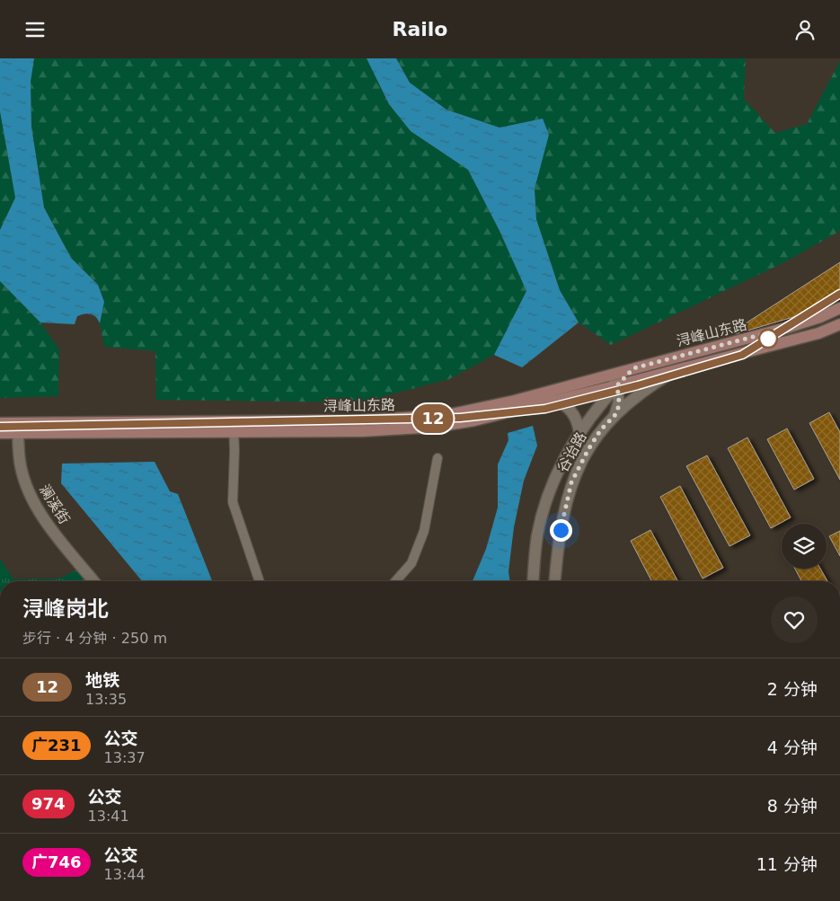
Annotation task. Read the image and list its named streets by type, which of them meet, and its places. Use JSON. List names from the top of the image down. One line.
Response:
{"streets":{"main road":["浔峰山东路"],"street":["谷诒路","澜溪街"]},"crossings":[["浔峰山东路","谷诒路"],["浔峰山东路","澜溪街"]],"lines":["metro line 12"],"page":{"header":"Railo","on_map":"12","heading":["浔峰岗北","步行 · 4 分钟 · 250 m"],"list":[{"mark":"12","name":"地铁","note":"13:35","value":"2 分钟"},{"mark":"广231","name":"公交","note":"13:37","value":"4 分钟"},{"mark":"974","name":"公交","note":"13:41","value":"8 分钟"},{"mark":"广746","name":"公交","note":"13:44","value":"11 分钟"}]}}
